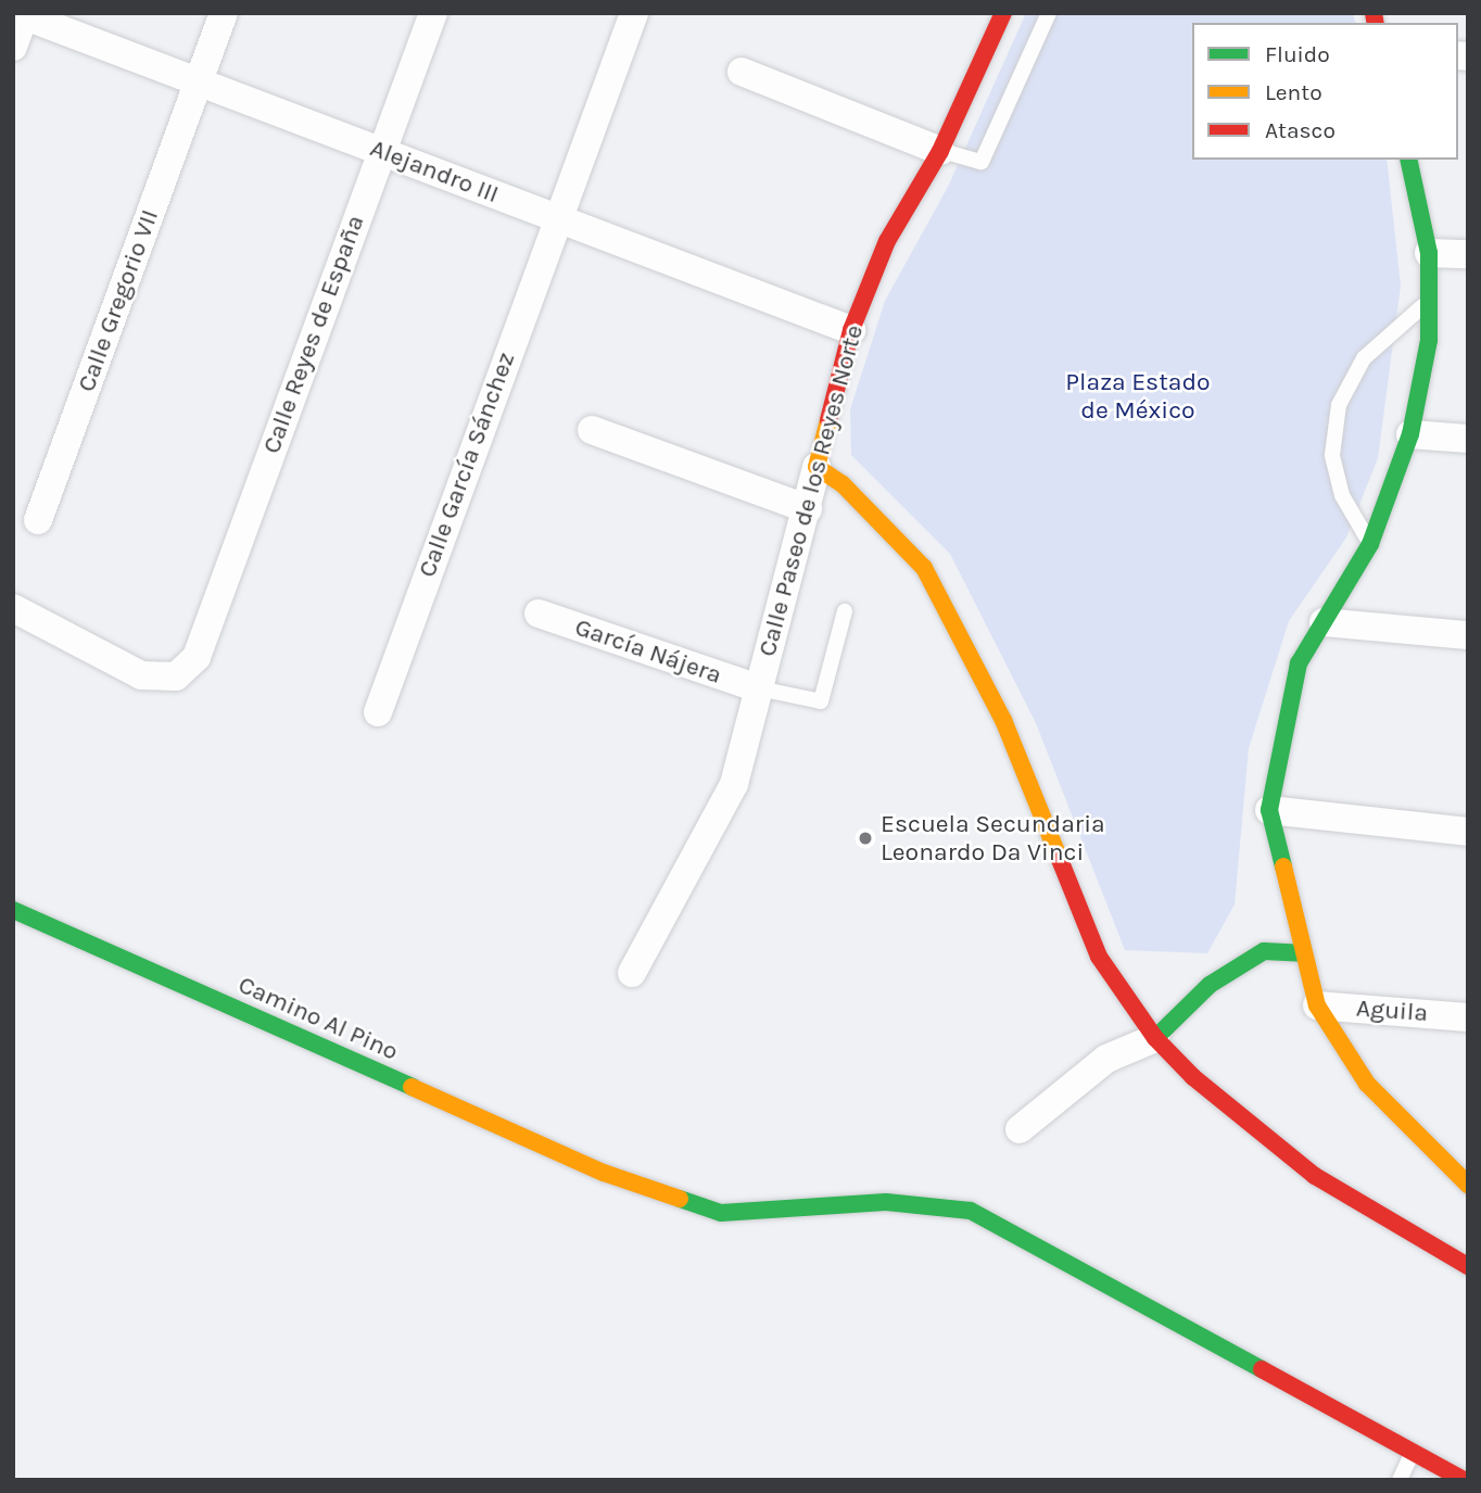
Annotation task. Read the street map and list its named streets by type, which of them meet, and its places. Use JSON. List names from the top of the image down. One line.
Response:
{"streets":{"street":["Alejandro III","Calle Gregorio VII","Calle Reyes de España","Calle García Sánchez","Calle Paseo de los Reyes Norte","García Nájera","Aguila","Camino Al Pino"]},"crossings":[["Alejandro III","Calle Gregorio VII"],["Alejandro III","Calle Reyes de España"],["Alejandro III","Calle García Sánchez"],["Alejandro III","Calle Paseo de los Reyes Norte"],["Calle Paseo de los Reyes Norte","García Nájera"]],"parks":["Plaza Estado de México"],"places":["Escuela Secundaria Leonardo Da Vinci"],"legend":["Fluido","Lento","Atasco"]}
